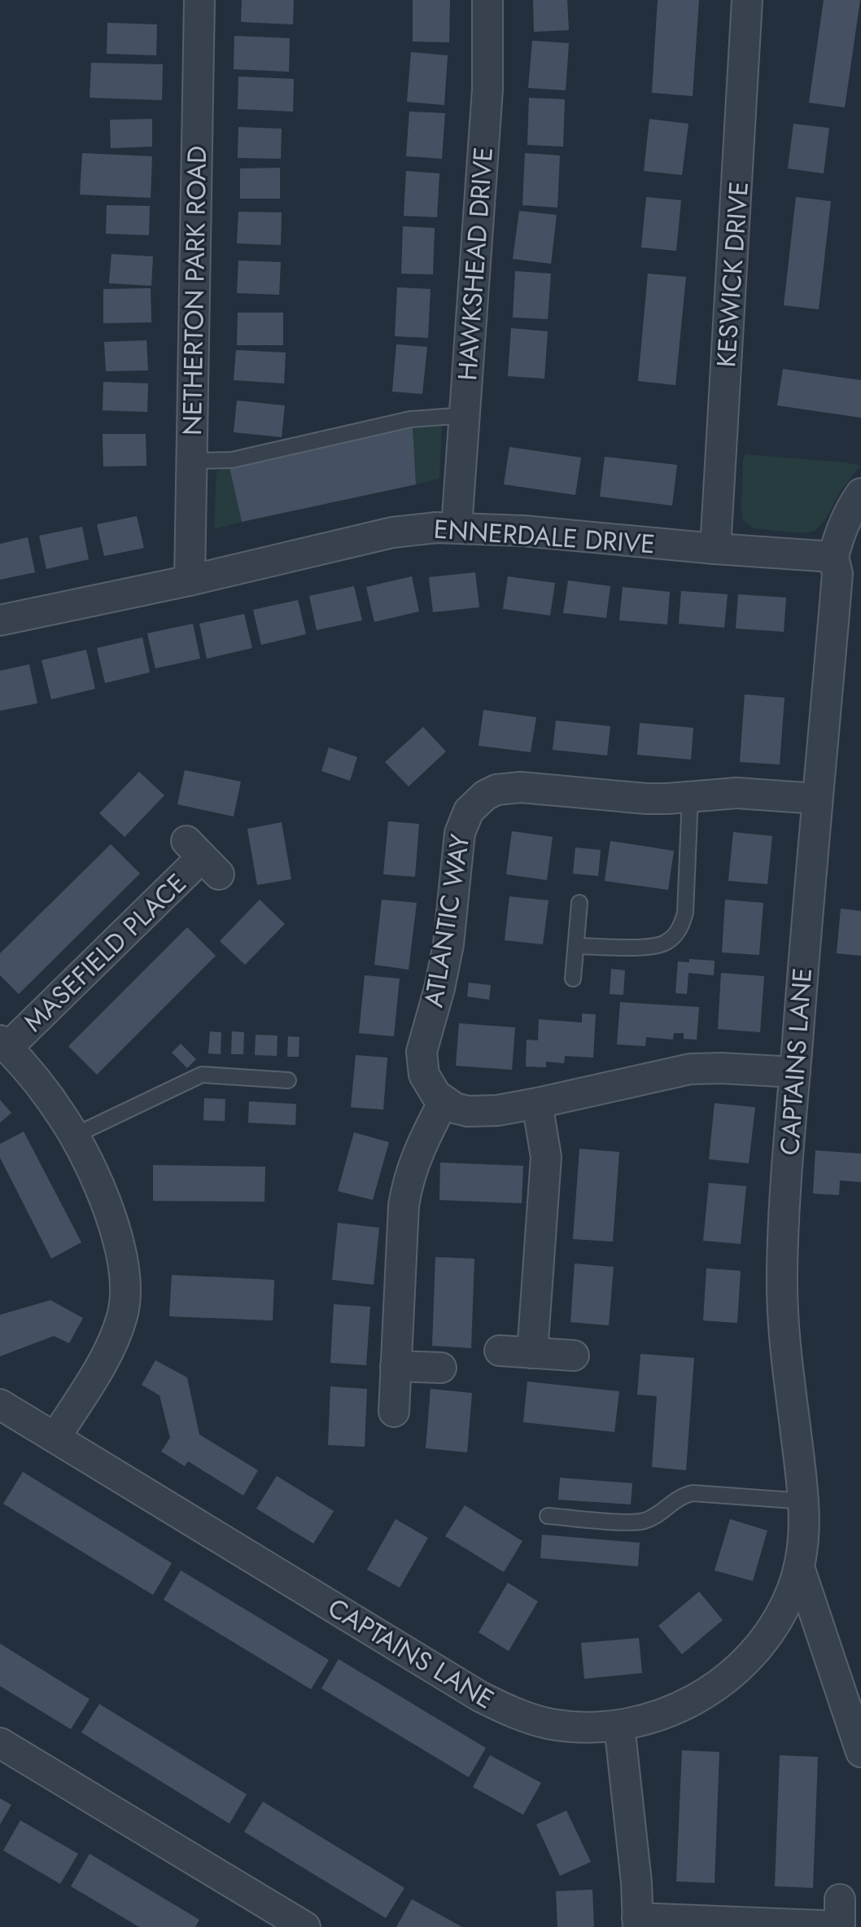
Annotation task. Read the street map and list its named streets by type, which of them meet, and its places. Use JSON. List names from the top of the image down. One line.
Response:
{"streets":{"street":["HAWKSHEAD DRIVE","KESWICK DRIVE","NETHERTON PARK ROAD","ENNERDALE DRIVE","ATLANTIC WAY","MASEFIELD PLACE","CAPTAINS LANE"]},"crossings":[["HAWKSHEAD DRIVE","ENNERDALE DRIVE"],["KESWICK DRIVE","ENNERDALE DRIVE"],["NETHERTON PARK ROAD","ENNERDALE DRIVE"],["ENNERDALE DRIVE","CAPTAINS LANE"],["ATLANTIC WAY","CAPTAINS LANE"]]}
